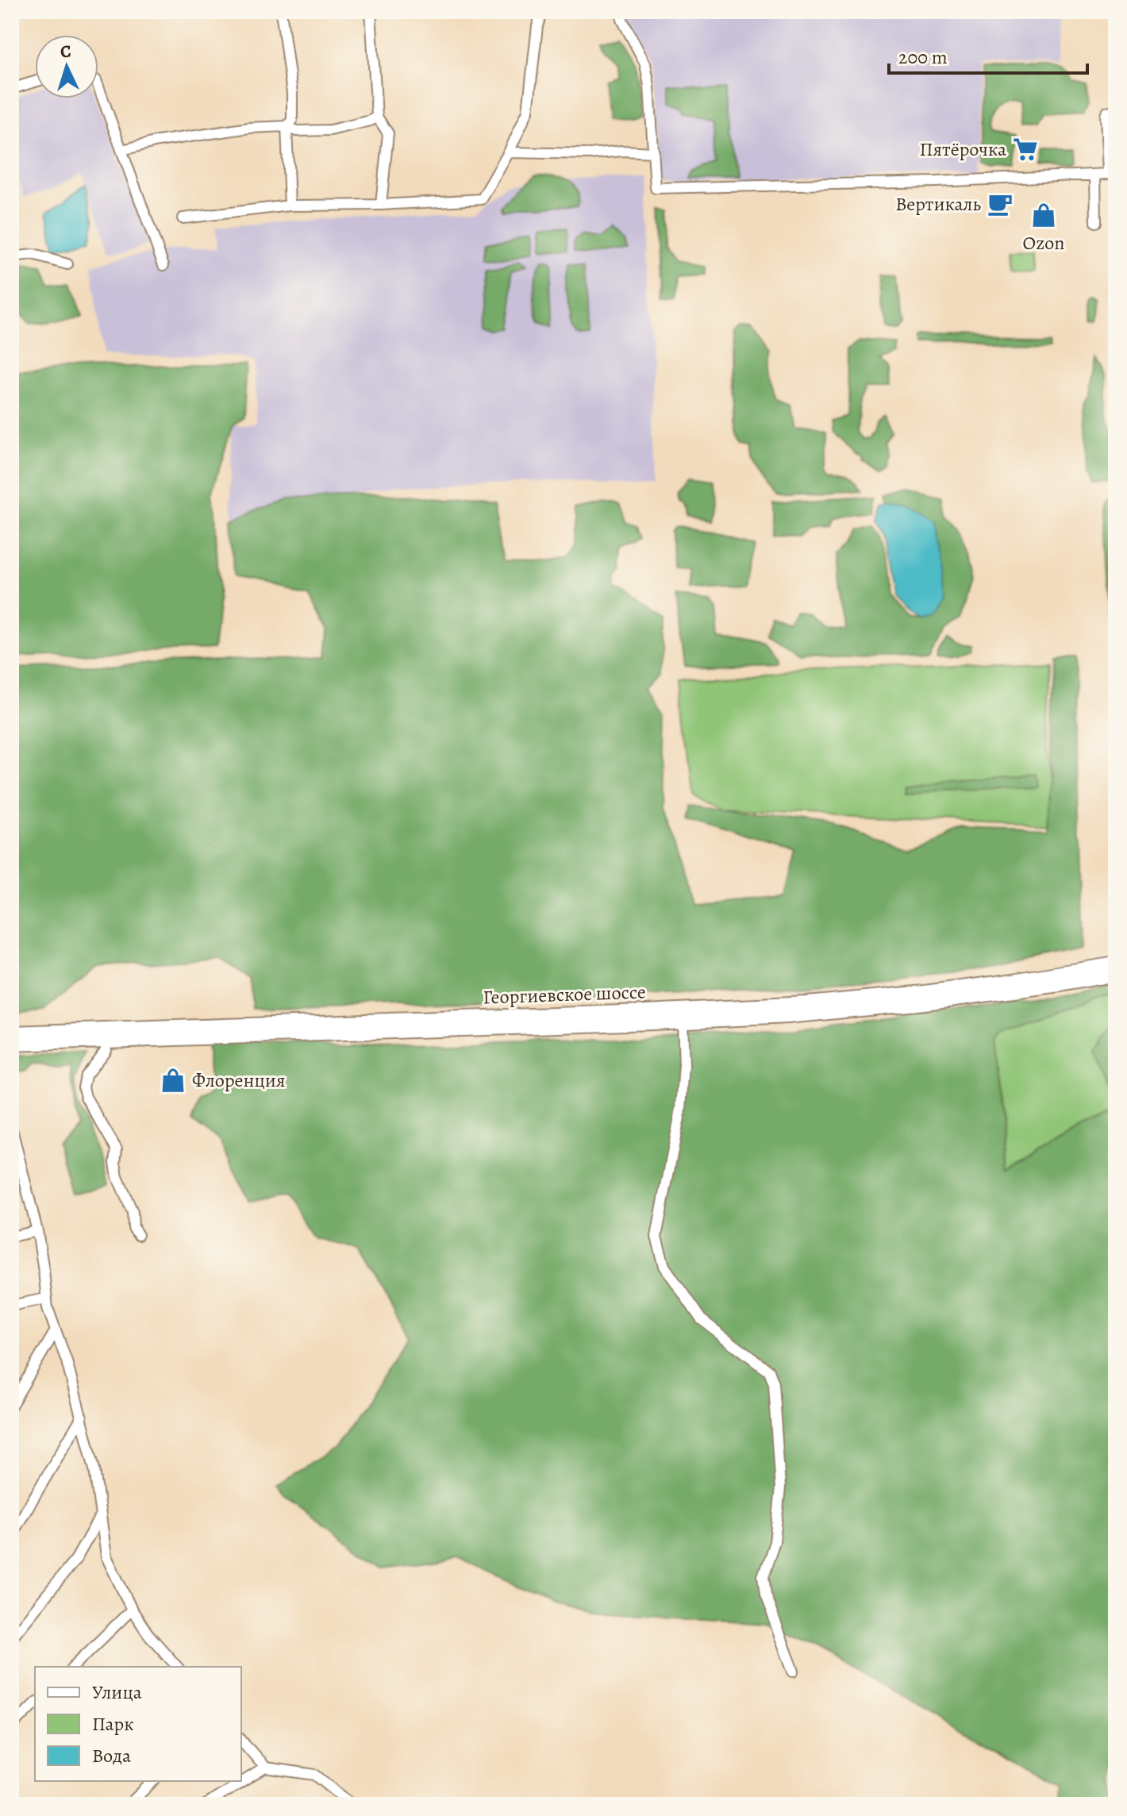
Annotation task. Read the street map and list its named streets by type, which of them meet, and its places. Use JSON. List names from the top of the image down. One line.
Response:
{"streets":{"main road":["Георгиевское шоссе"]},"places":{"supermarket":["Пятёрочка"],"cafe":["Вертикаль"],"shop":["Ozon","Флоренция"]},"legend":["Улица","Парк","Вода"],"scale_bar":"200 m","north":"top"}
